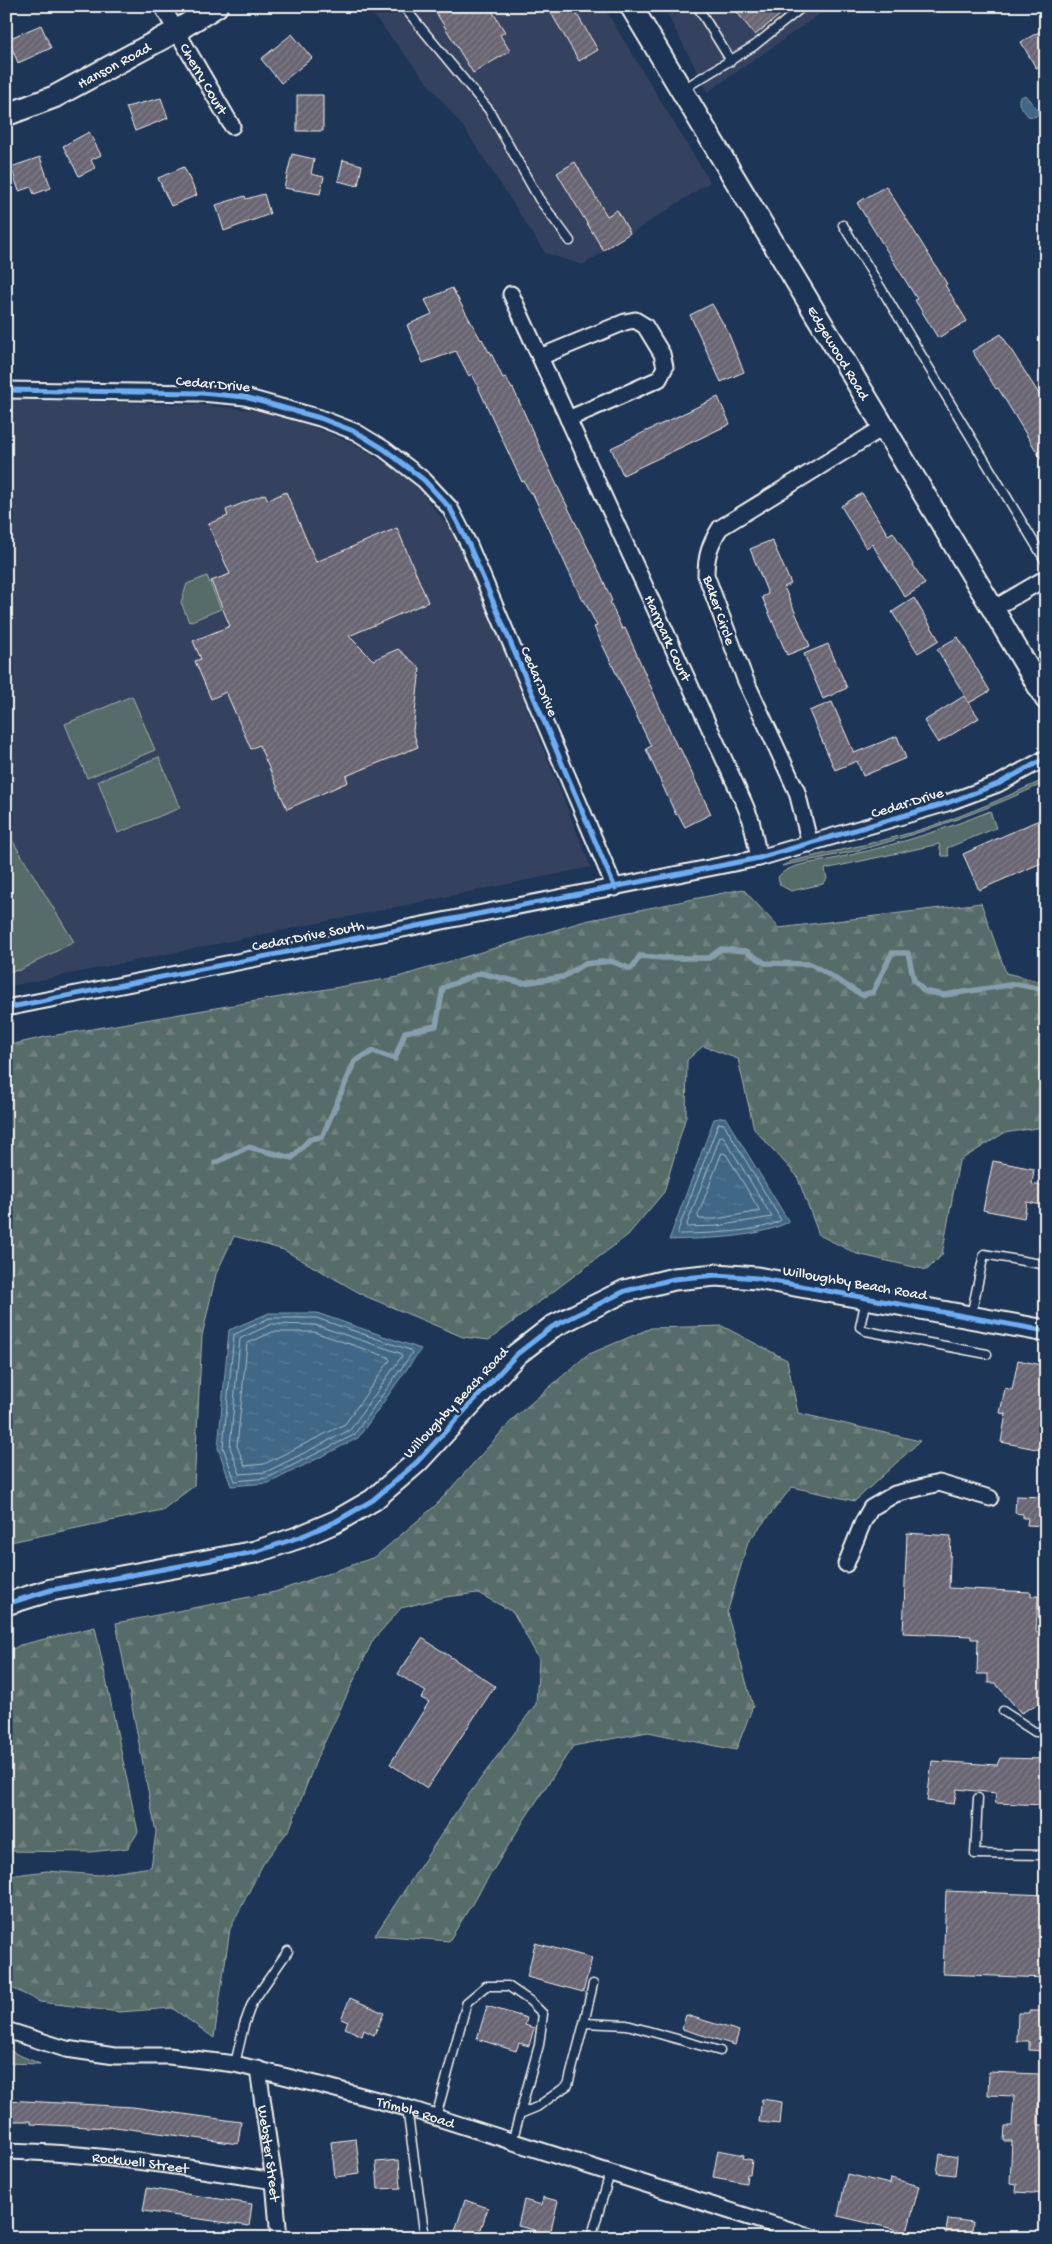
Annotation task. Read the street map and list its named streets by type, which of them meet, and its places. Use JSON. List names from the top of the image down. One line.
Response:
{"streets":{"street":["Hanson Road","Cherry Court","Edgewood Road","Cedar Drive","Baker Circle","Harrpark Court","Cedar Drive South","Willoughby Beach Road","Trimble Road","Webster Street","Rockwell Street"]},"crossings":[["Hanson Road","Cherry Court"],["Edgewood Road","Baker Circle"],["Cedar Drive","Baker Circle"],["Cedar Drive","Harrpark Court"],["Cedar Drive","Cedar Drive South"],["Trimble Road","Webster Street"],["Webster Street","Rockwell Street"]]}
